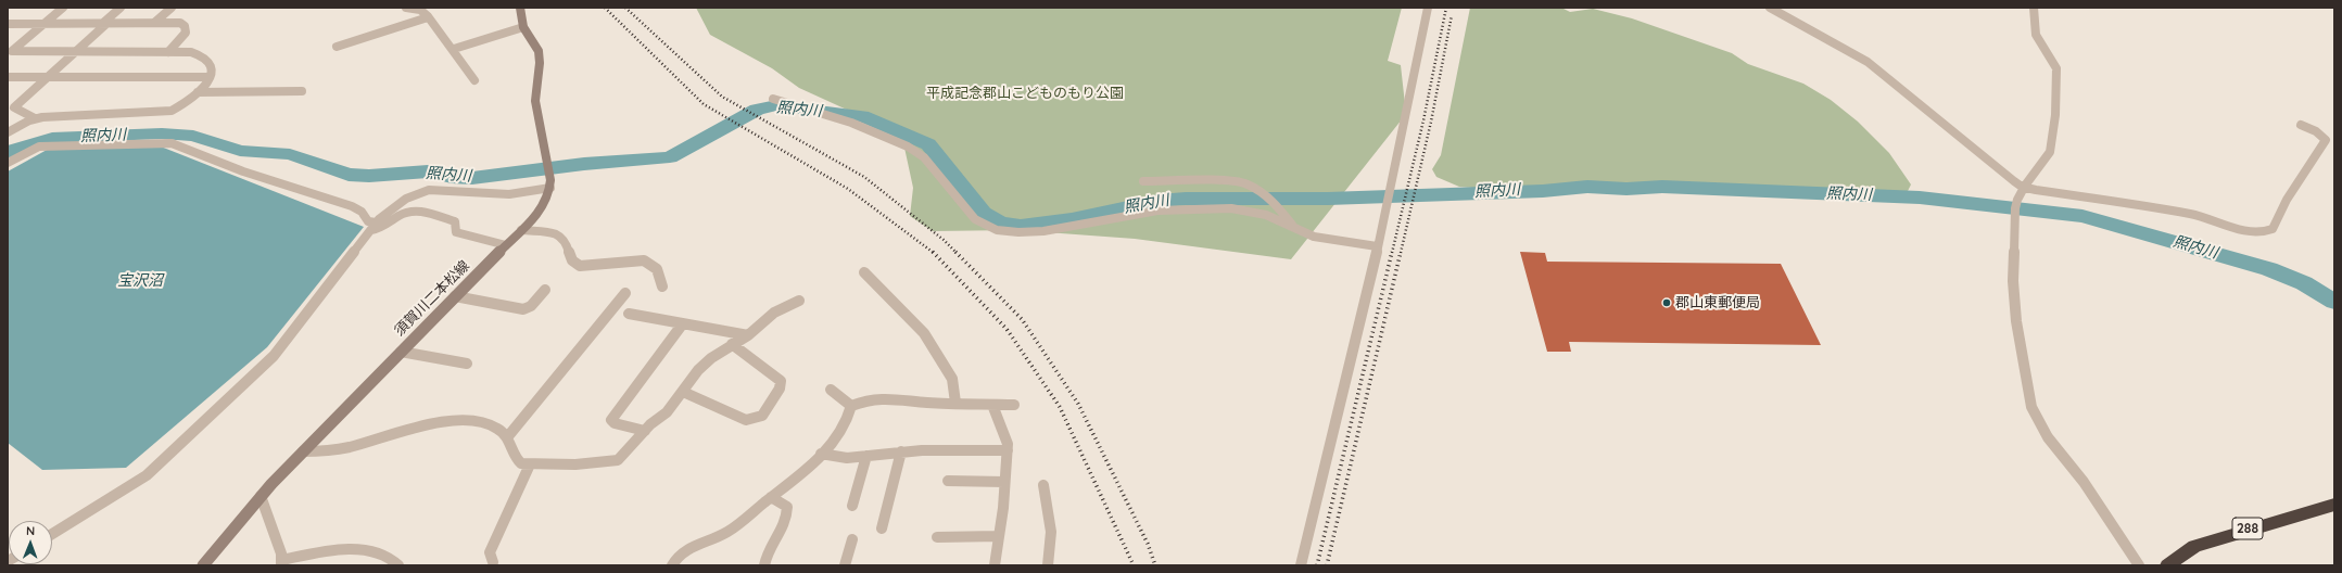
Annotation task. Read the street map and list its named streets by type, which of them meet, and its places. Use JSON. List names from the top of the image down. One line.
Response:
{"streets":{"highway":["288"],"main road":["須賀川二本松線"]},"water":["照内川","宝沢沼"],"parks":["平成記念郡山こどものもり公園"],"places":["郡山東郵便局"],"north":"top"}
